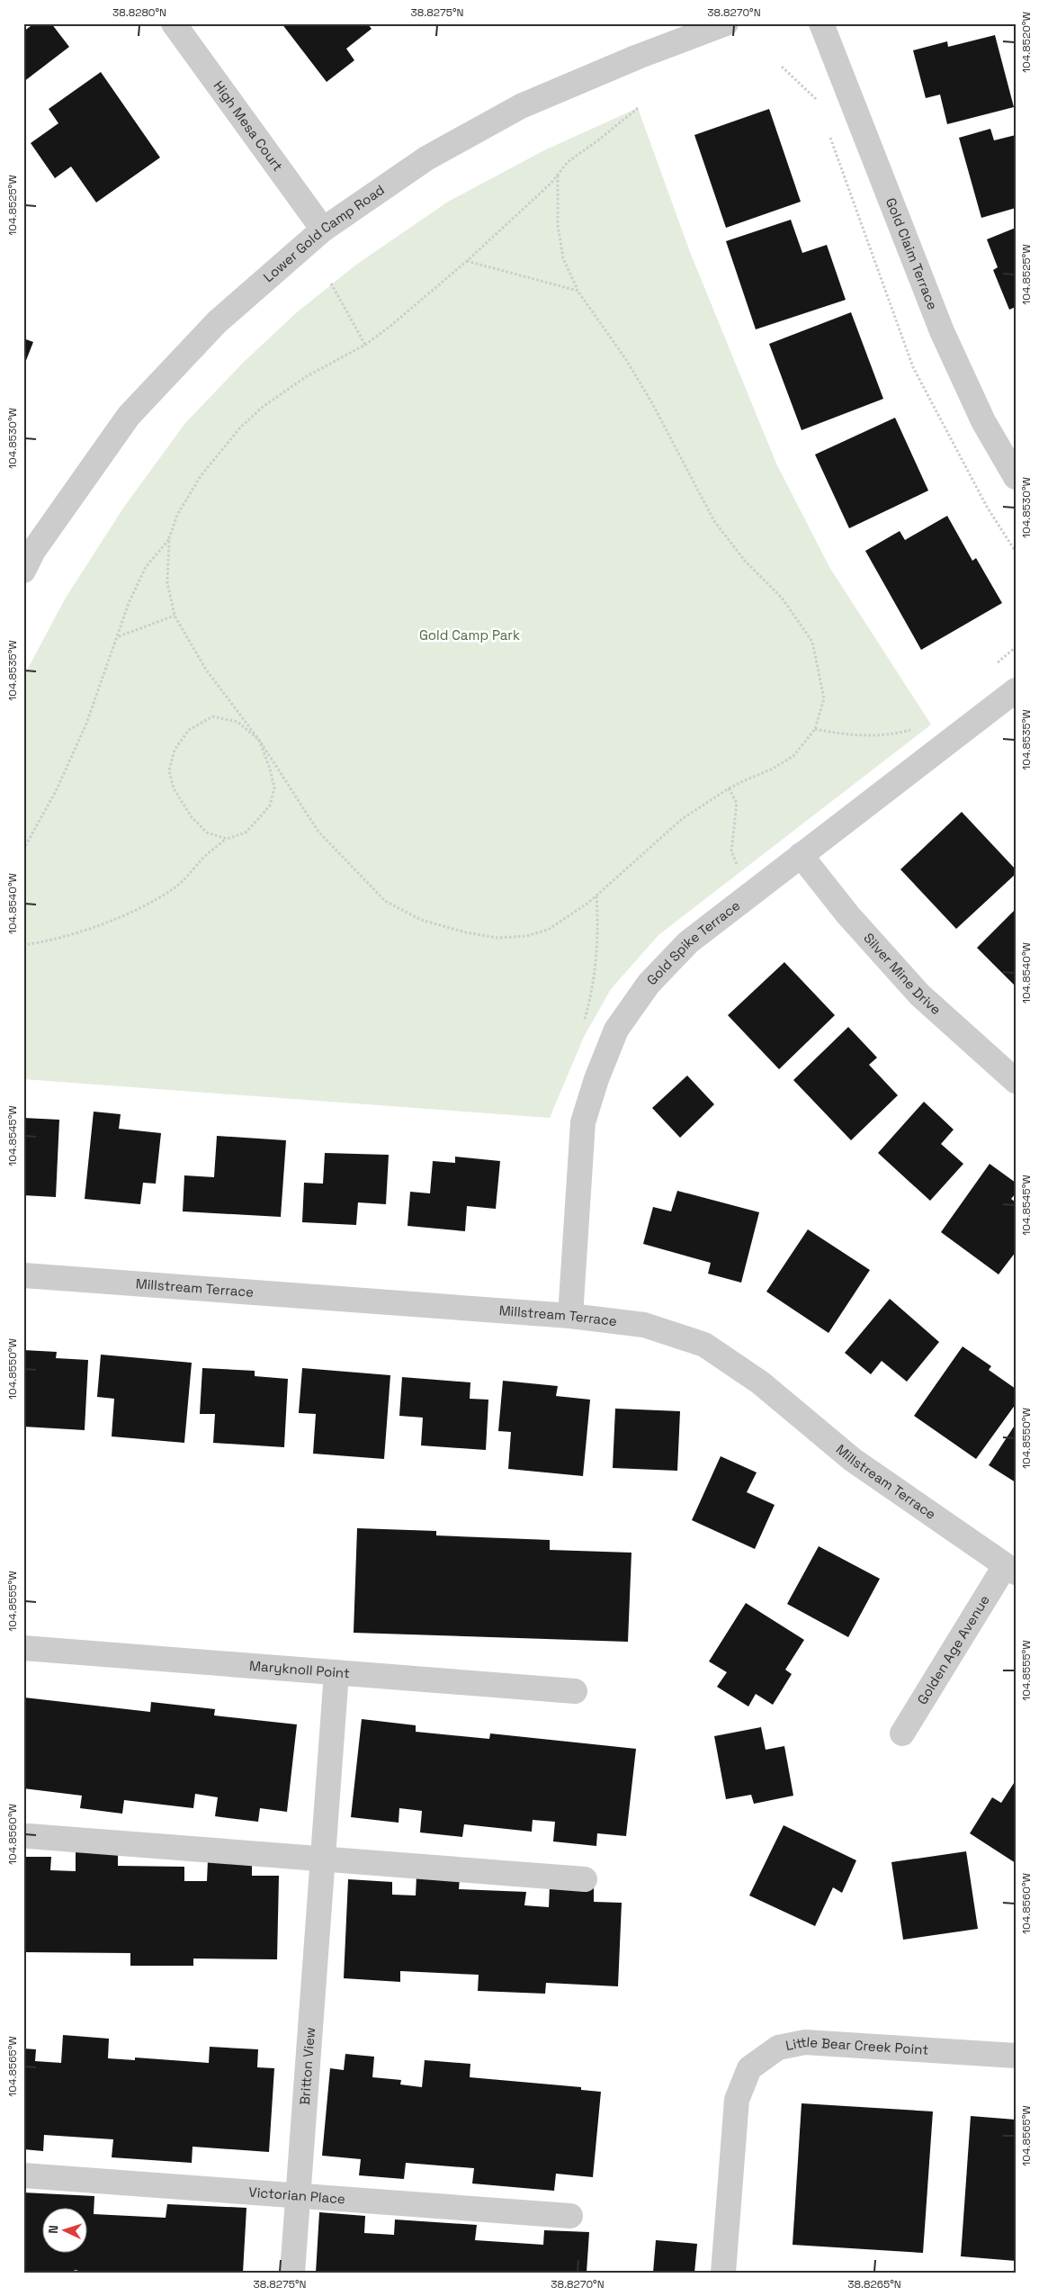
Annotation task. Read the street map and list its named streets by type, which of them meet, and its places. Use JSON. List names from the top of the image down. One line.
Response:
{"streets":{"street":["High Mesa Court","Lower Gold Camp Road","Gold Claim Terrace","Gold Spike Terrace","Silver Mine Drive","Millstream Terrace","Golden Age Avenue","Maryknoll Point","Little Bear Creek Point","Britton View","Victorian Place"]},"crossings":[["High Mesa Court","Lower Gold Camp Road"],["Gold Spike Terrace","Silver Mine Drive"],["Gold Spike Terrace","Millstream Terrace"],["Millstream Terrace","Golden Age Avenue"],["Maryknoll Point","Britton View"],["Britton View","Victorian Place"]],"parks":["Gold Camp Park"],"north":"left","coordinates":["38.8280°N","38.8275°N","38.8270°N","104.8520°W","104.8525°W","104.8530°W","104.8535°W","104.8540°W","104.8545°W","104.8550°W","104.8555°W","104.8560°W","104.8565°W","38.8265°N"]}
